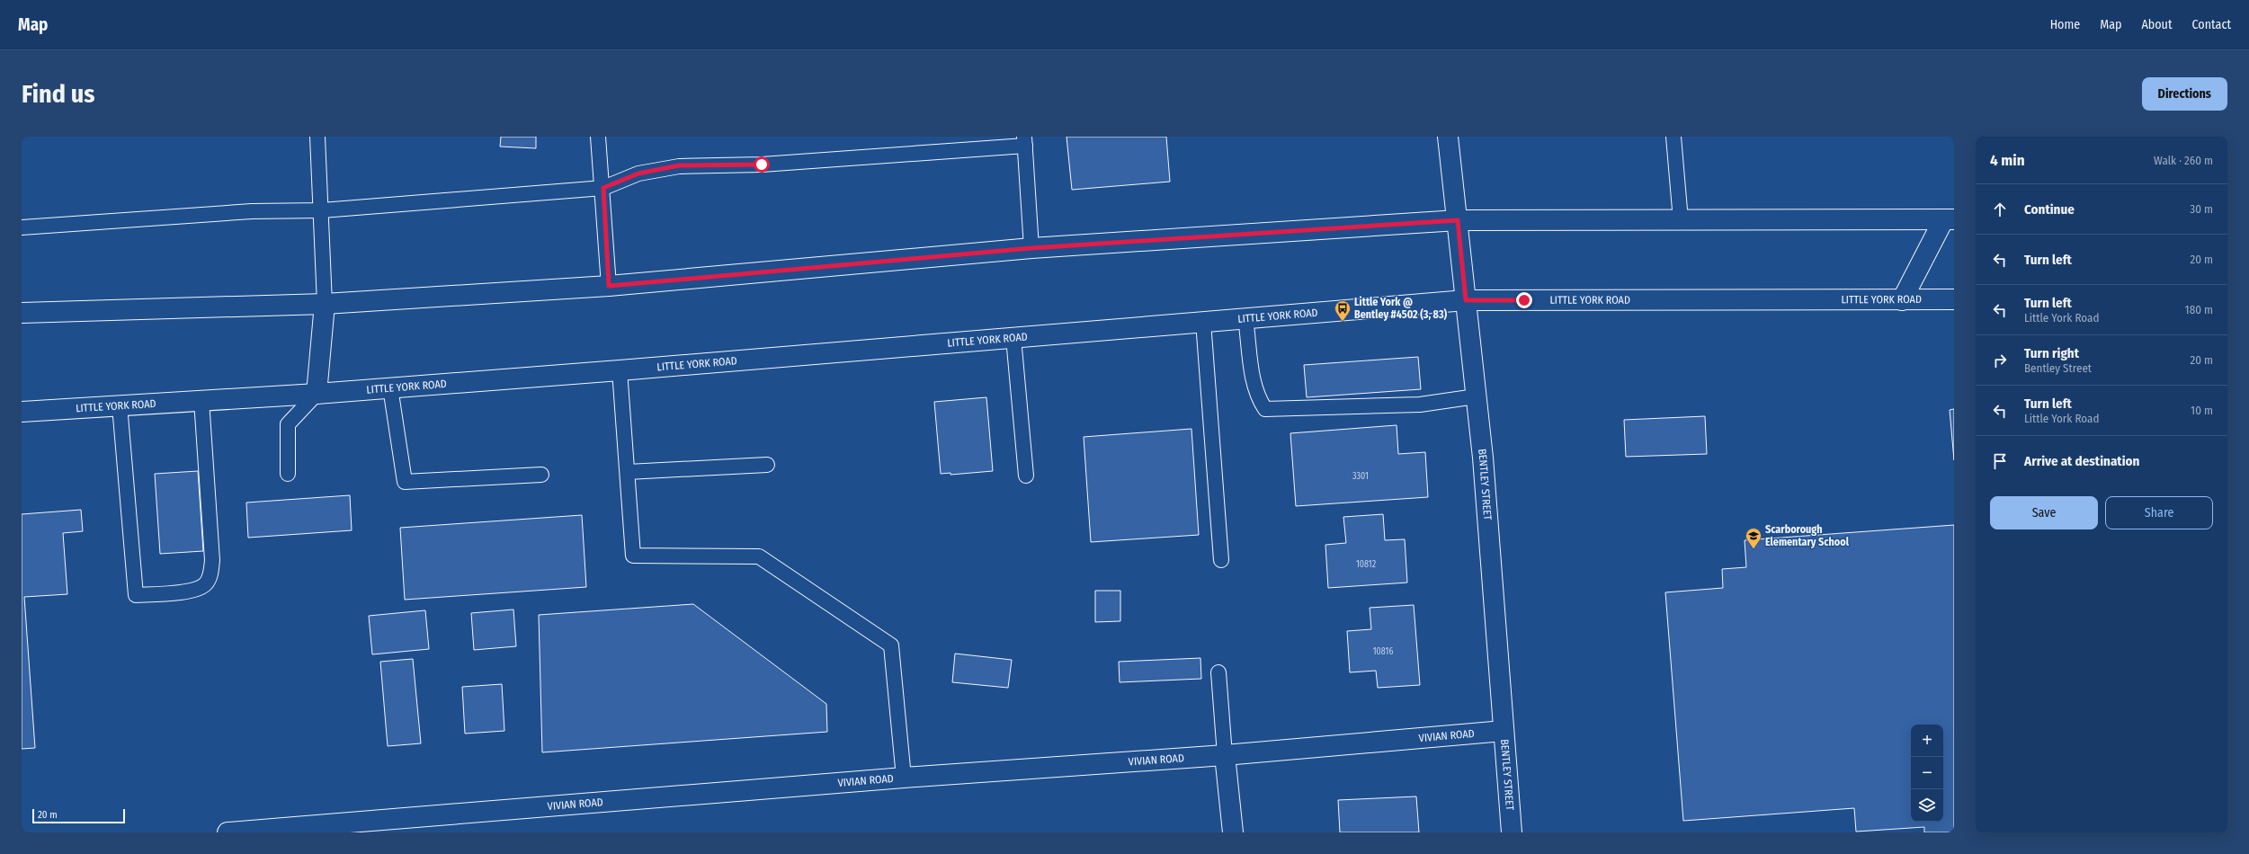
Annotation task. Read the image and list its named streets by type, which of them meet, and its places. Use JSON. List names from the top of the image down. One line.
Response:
{"streets":{"main road":["LITTLE YORK ROAD","BENTLEY STREET","VIVIAN ROAD"]},"crossings":[["LITTLE YORK ROAD","BENTLEY STREET"],["BENTLEY STREET","VIVIAN ROAD"]],"places":{"bus stop":["Little York @ Bentley #4502 (3, 83)"],"school or university":["Scarborough Elementary School"]},"house_numbers":["3301","10812","10816"],"scale_bar":"20 m","page":{"header":"Map","nav":["Home","Map","About","Contact"],"buttons":["Directions",["Save","Share"]],"title":"Find us","heading":["4 min","Walk · 260 m"],"list":[["Continue","30 m"],["Turn left","20 m"],["Turn left","Little York Road","180 m"],["Turn right","Bentley Street","20 m"],["Turn left","Little York Road","10 m"],"Arrive at destination"],"map_buttons":["+","−"],"scale":"20 m"}}
